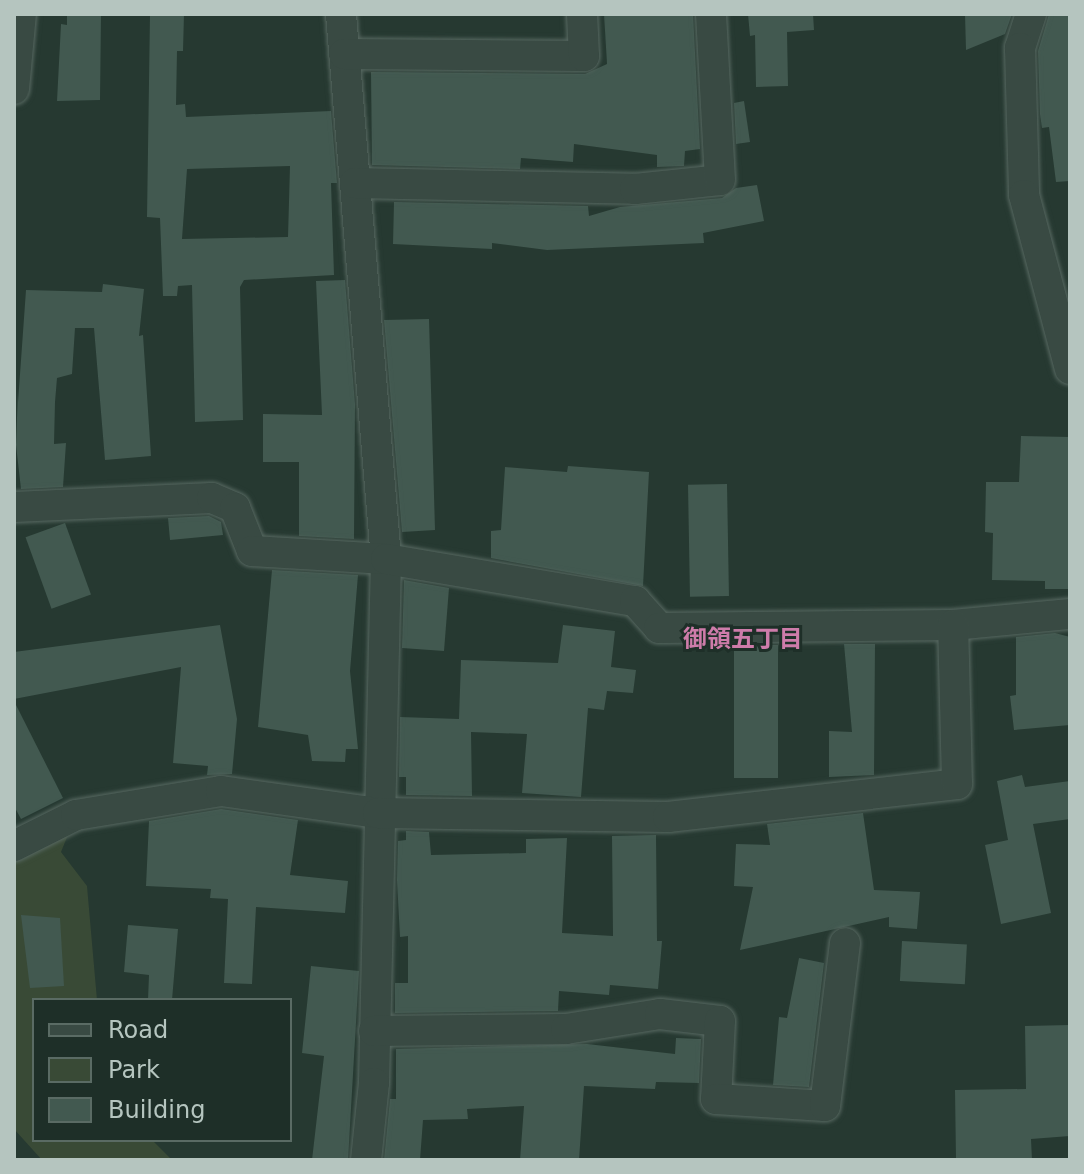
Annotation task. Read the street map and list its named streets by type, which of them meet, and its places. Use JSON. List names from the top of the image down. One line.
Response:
{"districts":["御領五丁目"],"legend":["Road","Park","Building"]}
